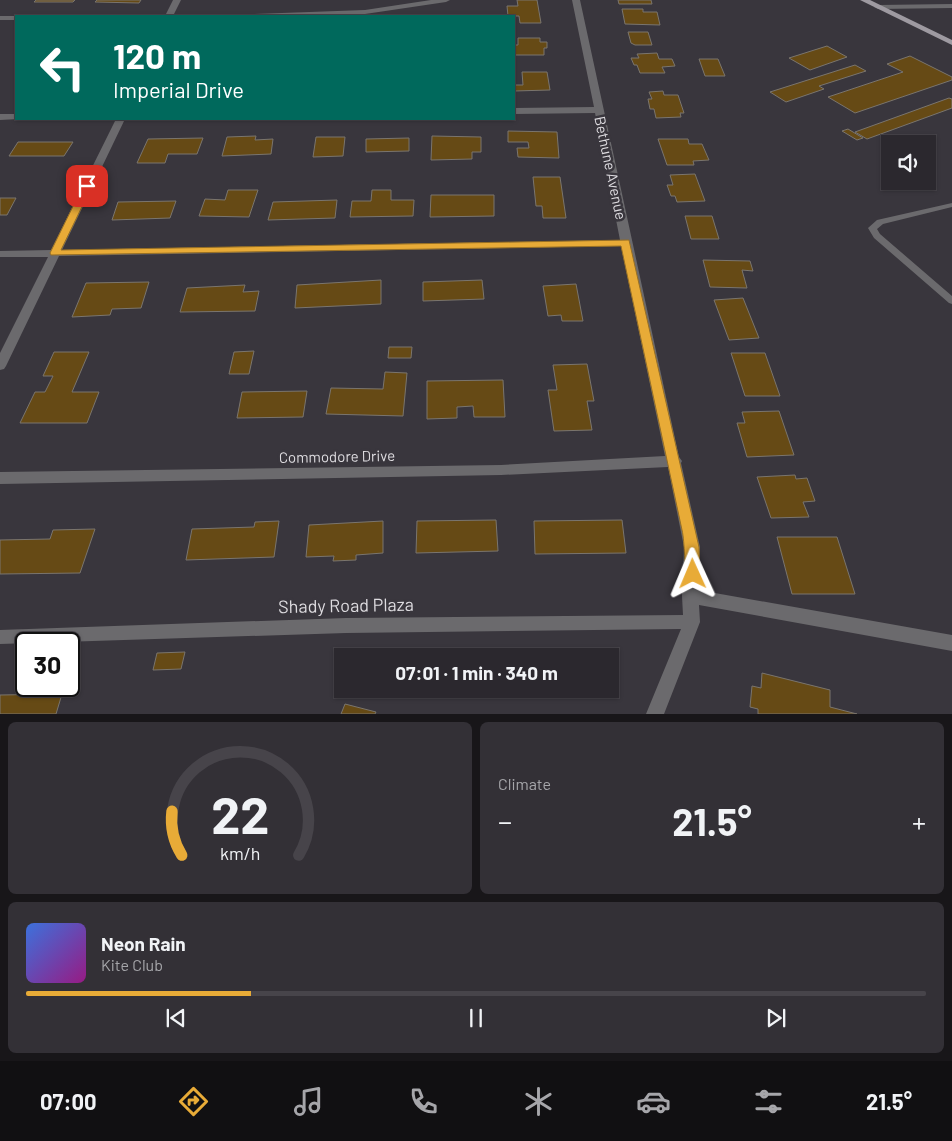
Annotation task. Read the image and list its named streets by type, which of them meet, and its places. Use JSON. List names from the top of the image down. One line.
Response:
{"streets":{"street":["Bethune Avenue","Commodore Drive","Shady Road Plaza"]},"crossings":[["Bethune Avenue","Commodore Drive"],["Bethune Avenue","Shady Road Plaza"]],"page":{"turn":["120 m","Imperial Drive"],"limit":"30","trip":"07:01 · 1 min · 340 m","tile":"Climate","heat":["−","21.5°","+"],"song":["Neon Rain","Kite Club"],"tabs":["07:00","21.5°"],"gauge":["22","km/h"]}}
